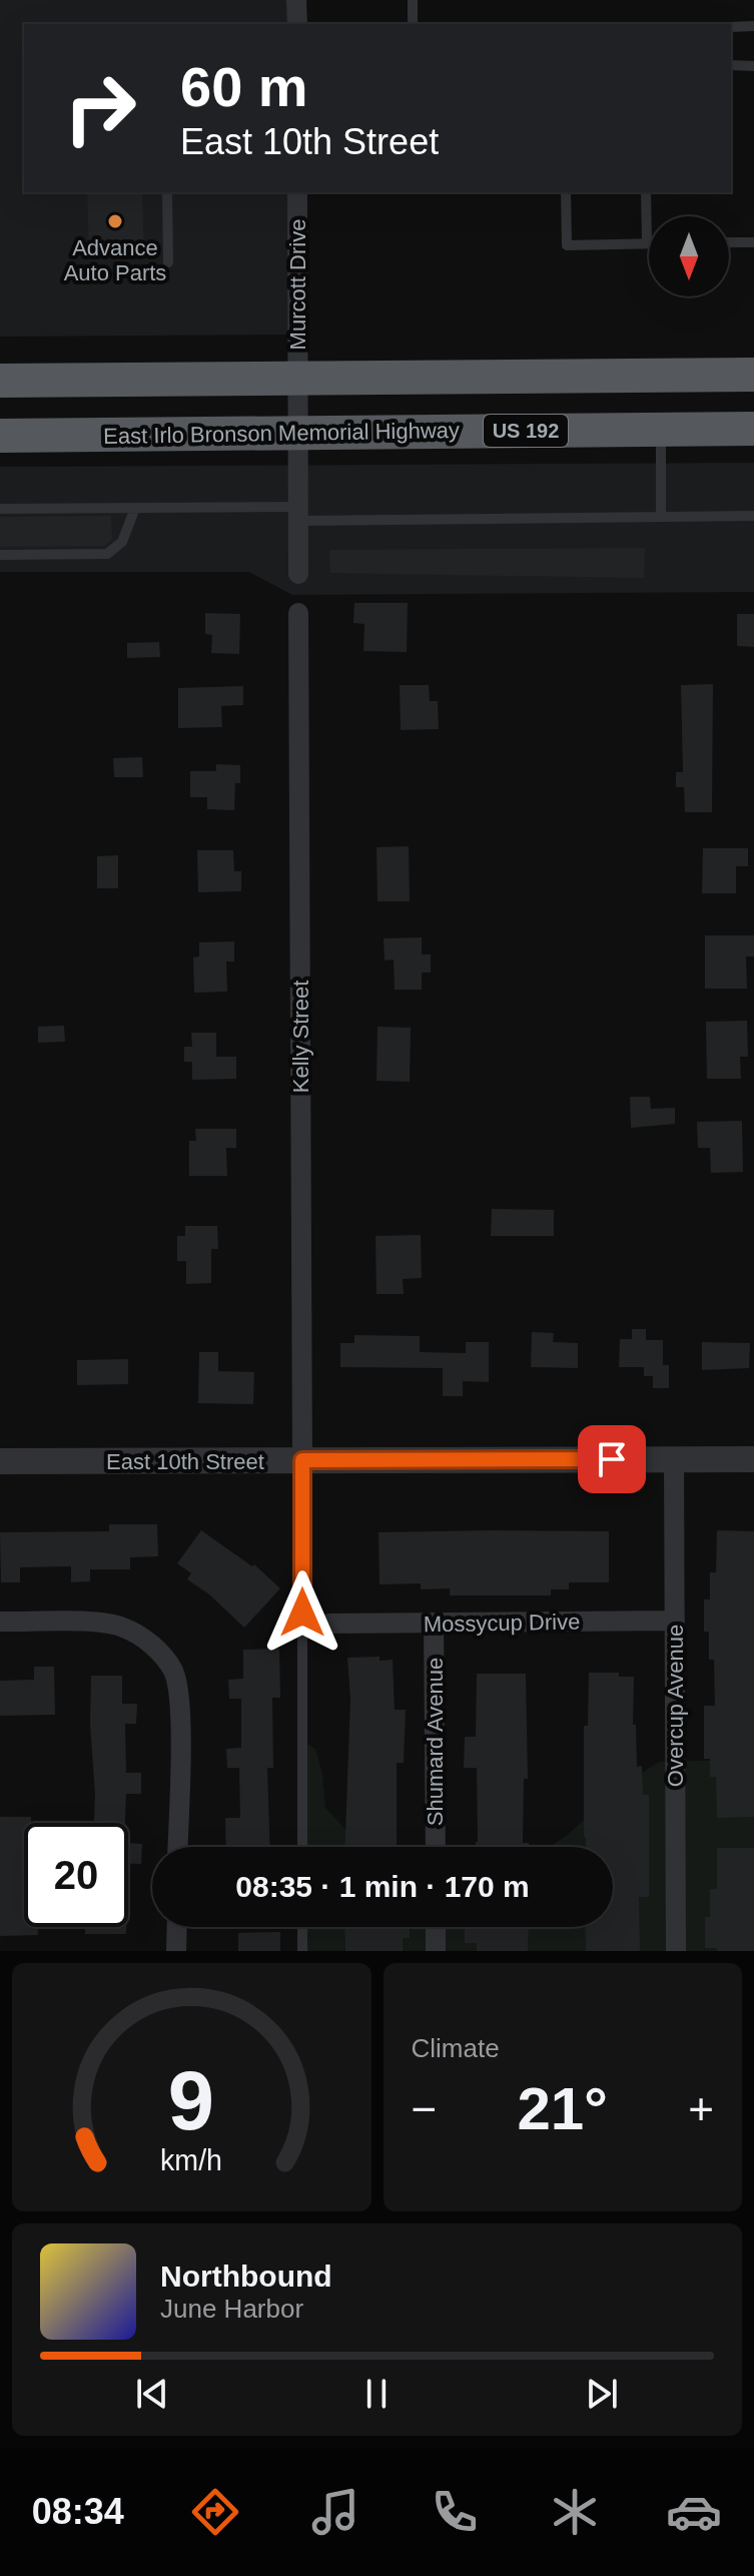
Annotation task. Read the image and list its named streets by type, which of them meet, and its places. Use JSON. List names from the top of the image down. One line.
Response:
{"streets":{"highway":["US 192","East Irlo Bronson Memorial Highway"],"street":["Murcott Drive","Kelly Street","East 10th Street","Mossycup Drive","Overcup Avenue","Shumard Avenue"]},"crossings":[["Kelly Street","East 10th Street"],["East 10th Street","Overcup Avenue"],["Mossycup Drive","Overcup Avenue"],["Mossycup Drive","Shumard Avenue"]],"places":["Advance Auto Parts"],"north":"bottom","page":{"turn":["60 m","East 10th Street"],"limit":"20","trip":"08:35 · 1 min · 170 m","tile":"Climate","heat":["−","21°","+"],"song":["Northbound","June Harbor"],"tabs":"08:34","gauge":["9","km/h"]}}
